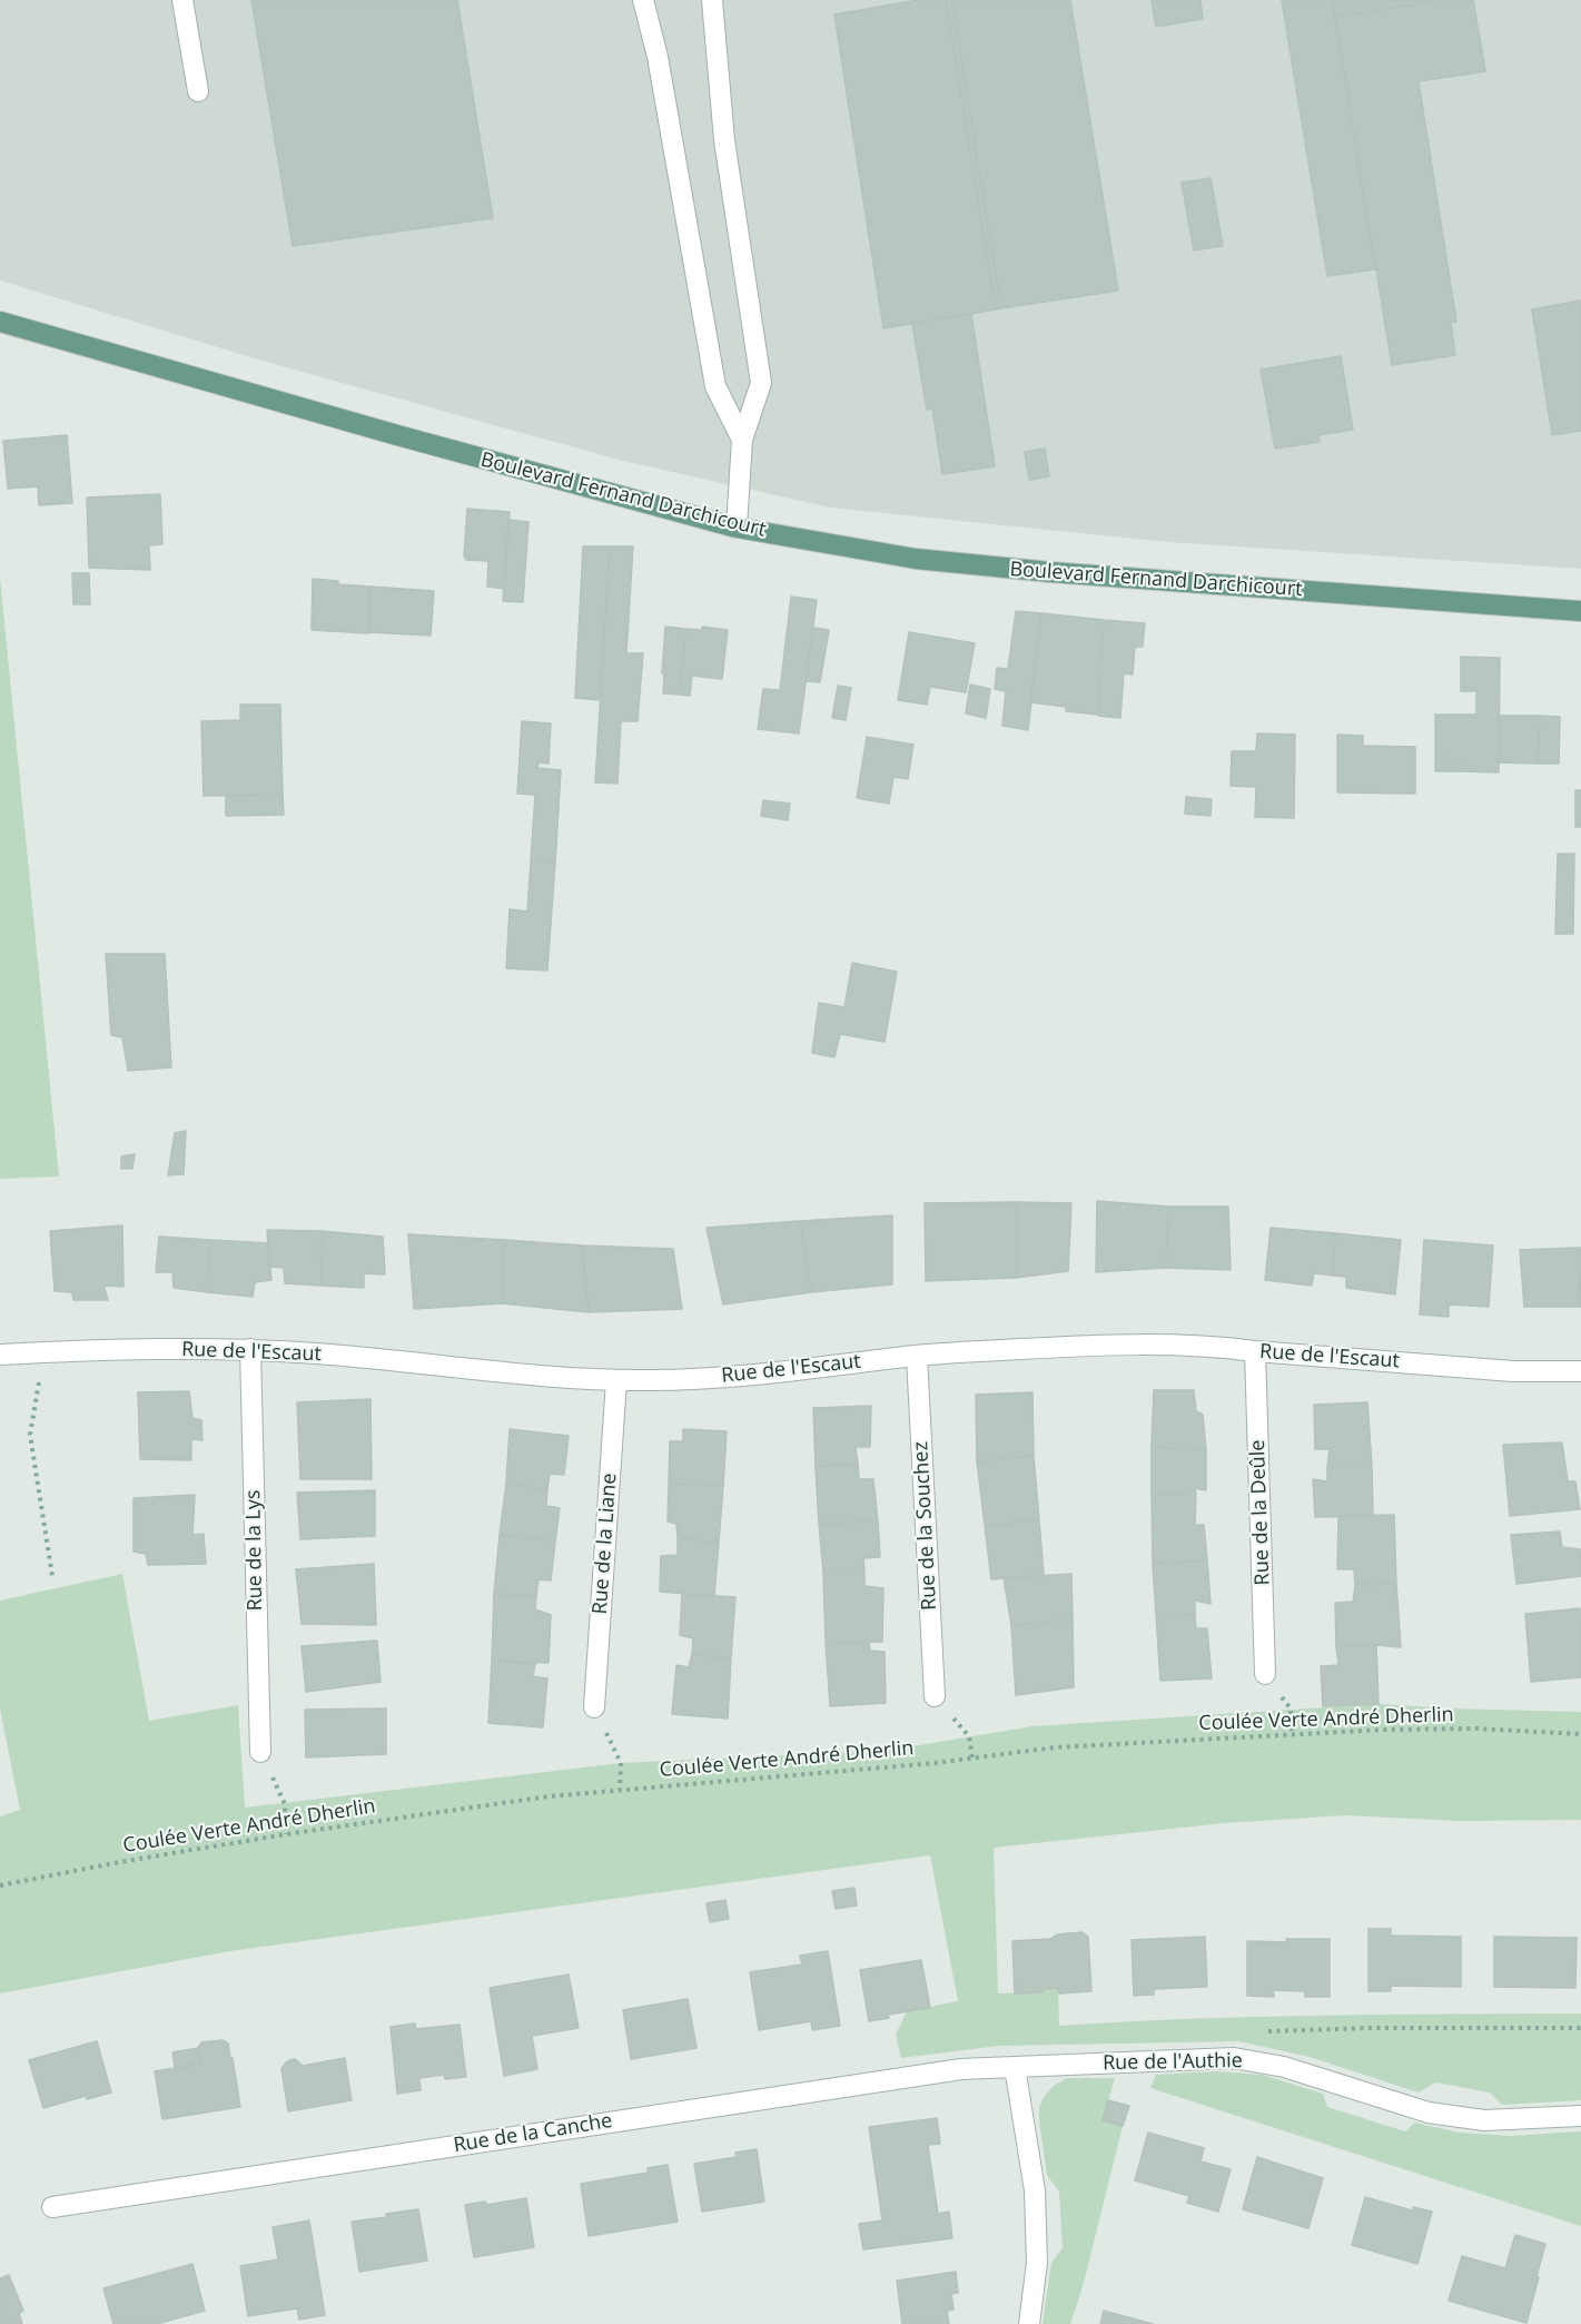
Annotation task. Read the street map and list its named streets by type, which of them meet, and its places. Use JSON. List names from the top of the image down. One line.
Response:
{"streets":{"main road":["Boulevard Fernand Darchicourt"],"street":["Rue de l'Escaut","Rue de la Deûle","Rue de la Souchez","Rue de la Liane","Rue de la Lys","Rue de l'Authie","Rue de la Canche"],"path":["Coulée Verte André Dherlin"]},"crossings":[["Rue de l'Escaut","Rue de la Deûle"],["Rue de l'Escaut","Rue de la Souchez"],["Rue de l'Escaut","Rue de la Liane"],["Rue de l'Escaut","Rue de la Lys"],["Rue de l'Authie","Rue de la Canche"]]}
